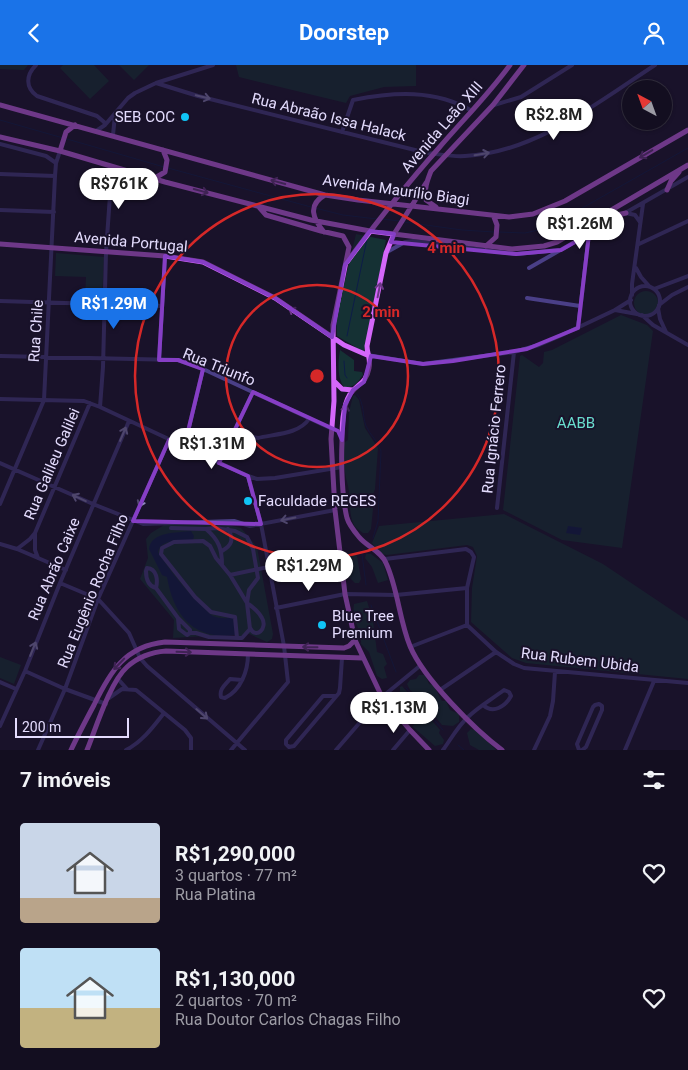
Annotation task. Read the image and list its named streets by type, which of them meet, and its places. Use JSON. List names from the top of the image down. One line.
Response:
{"streets":{"main road":["Avenida Leão XIII","Avenida Maurílio Biagi","Avenida Portugal"],"street":["Rua Abraão Issa Halack","Rua Chile","Rua Triunfo","Rua Ignácio Ferrero","Rua Galileu Galilei","Rua Abrão Caixe","Rua Eugênio Rocha Filho","Rua Rubem Ubida"]},"crossings":[["Rua Abraão Issa Halack","Avenida Leão XIII"],["Avenida Leão XIII","Avenida Maurílio Biagi"],["Avenida Portugal","Rua Chile"],["Avenida Portugal","Rua Ignácio Ferrero"],["Rua Chile","Rua Triunfo"]],"one_way":["Rua Abraão Issa Halack","Rua Abrão Caixe"],"parks":["AABB"],"places":["SEB COC","Faculdade REGES","Blue Tree Premium"],"scale_bar":"200 m","north":"top left","page":{"header":"Doorstep","price":["R$2.8M","R$761K","R$1.26M","R$1.29M","R$1.31M","R$1.29M","R$1.13M"],"scale":"200 m","heading":"7 imóveis","list":[{"name":"R$1,290,000","note":"3 quartos · 77 m² · Rua Platina"},{"name":"R$1,130,000","note":"2 quartos · 70 m² · Rua Doutor Carlos Chagas Filho"}]},"rings":["4 min","2 min"]}
